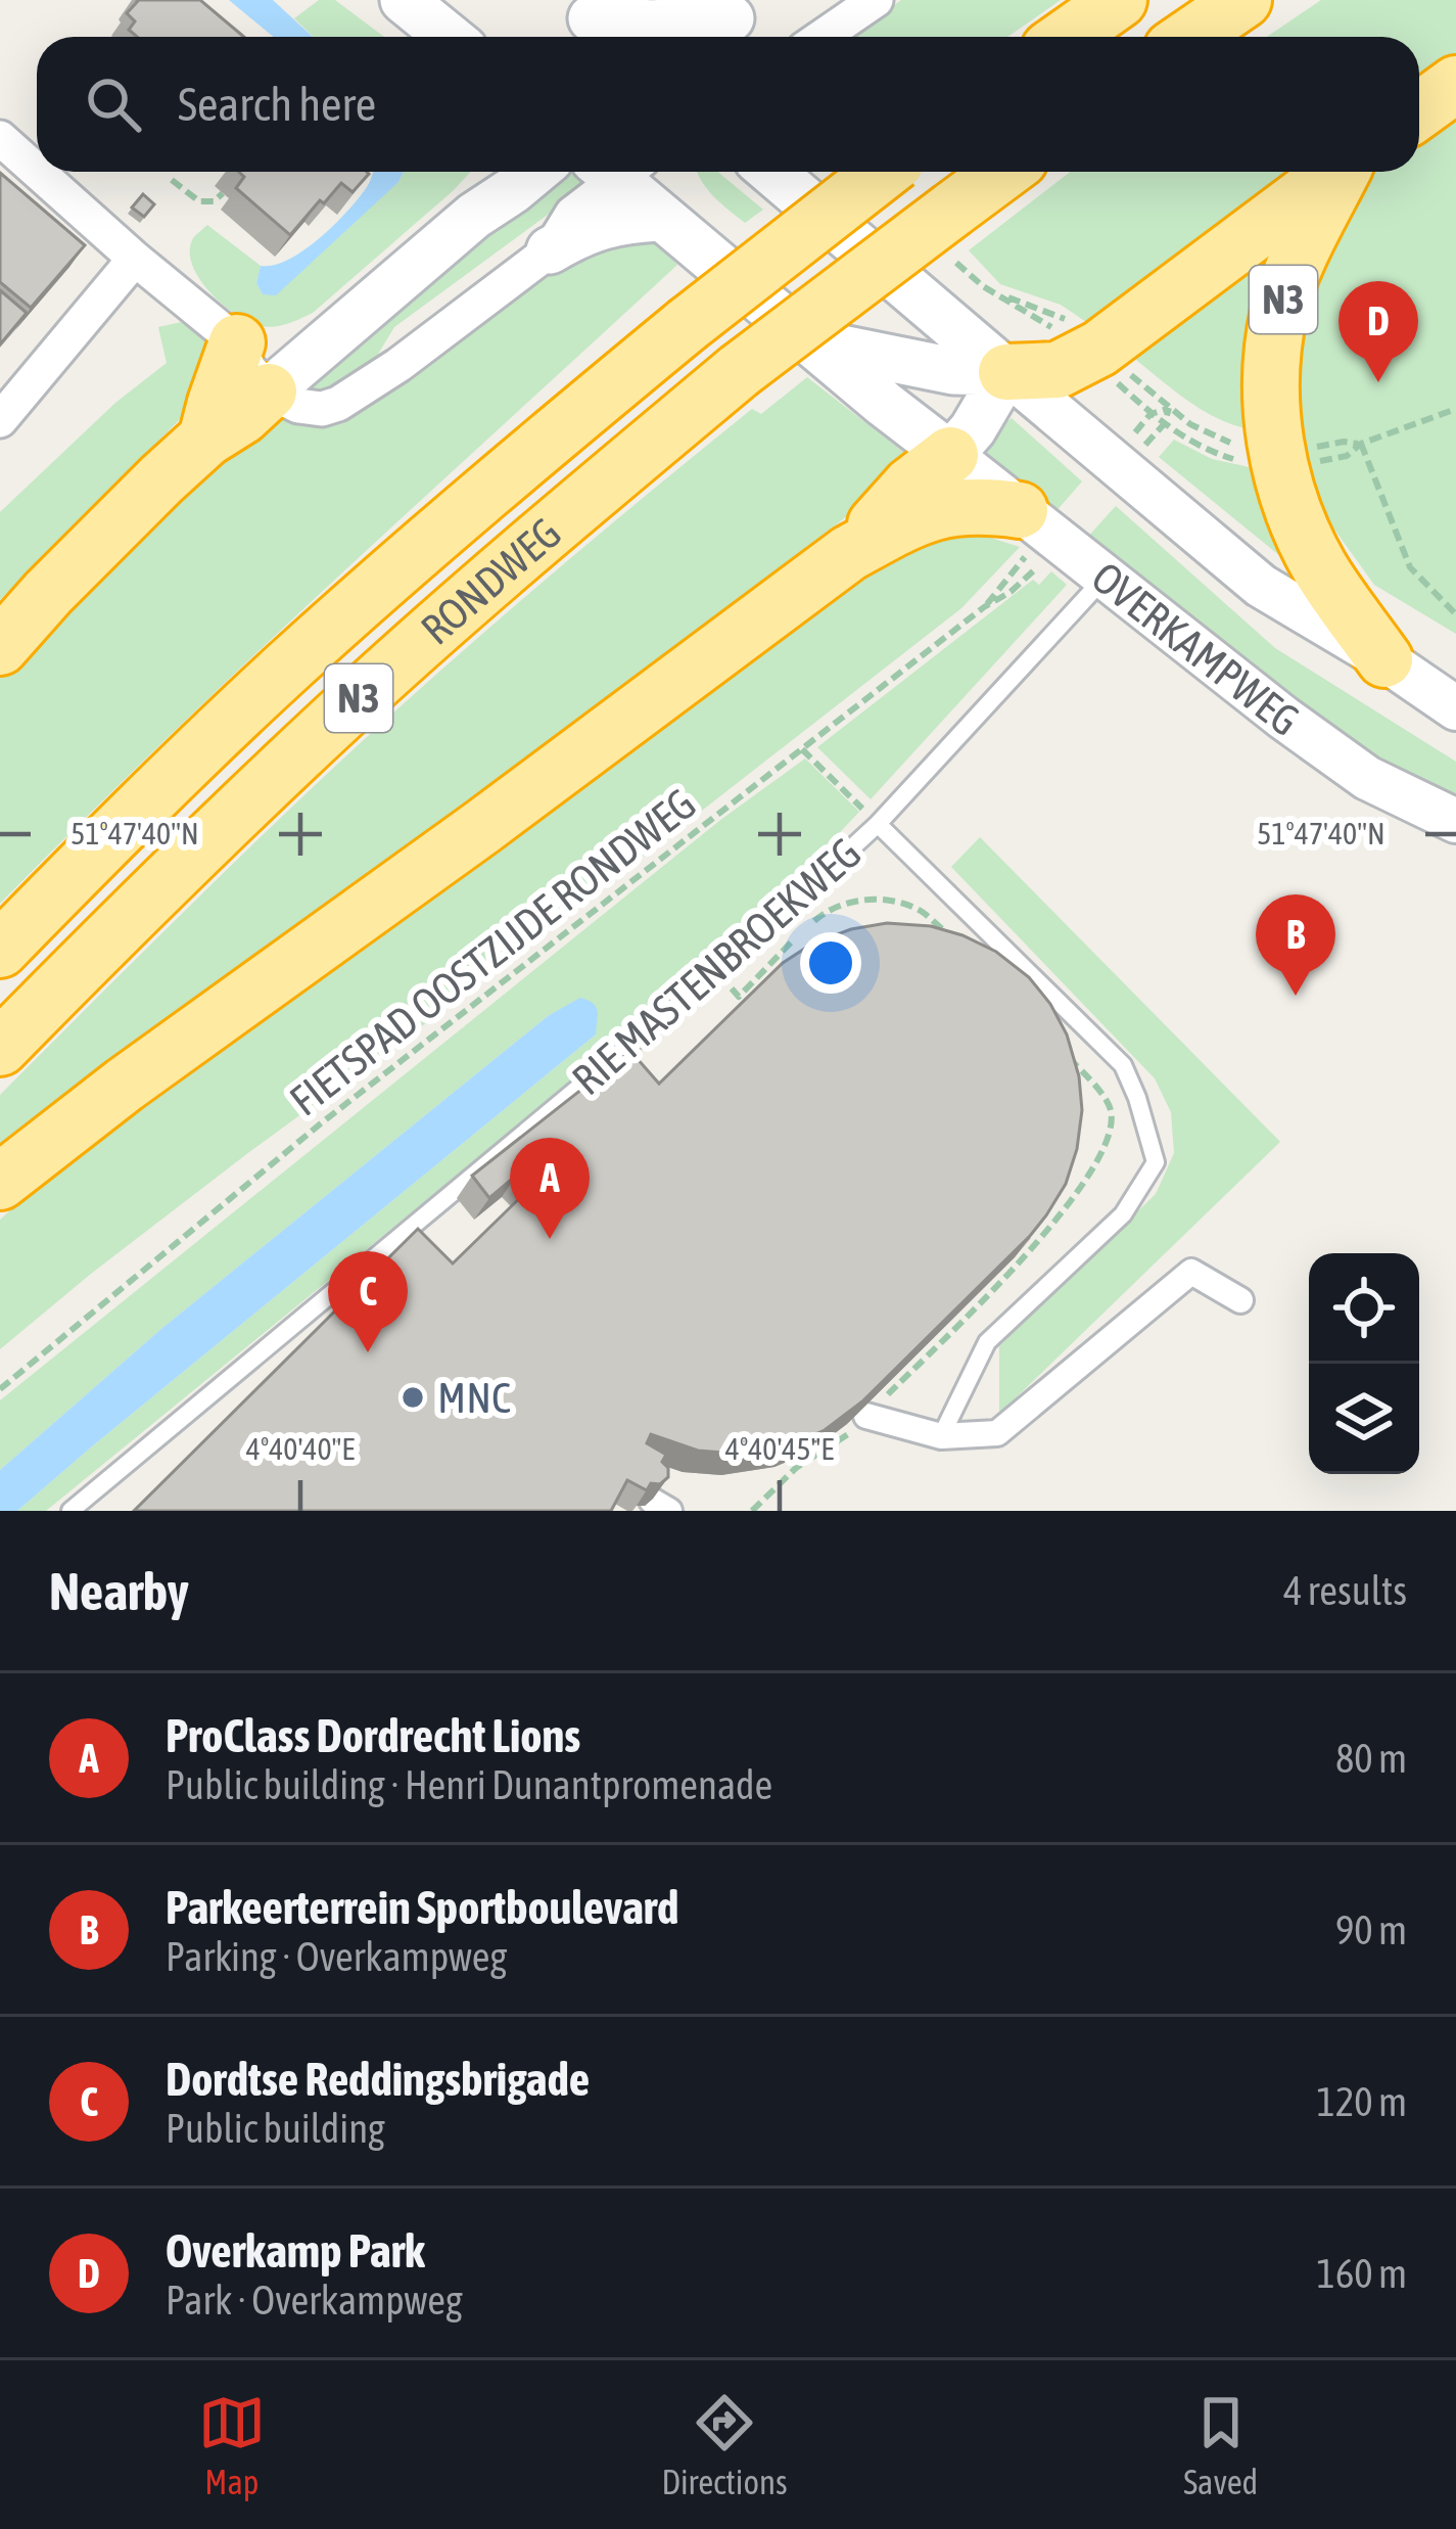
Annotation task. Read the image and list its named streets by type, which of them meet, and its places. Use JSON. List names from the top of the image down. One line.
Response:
{"streets":{"highway":["N3","RONDWEG"],"street":["OVERKAMPWEG"],"lane":["RIE MASTENBROEKWEG"],"path":["FIETSPAD OOSTZIJDE RONDWEG"]},"crossings":[["N3","OVERKAMPWEG"],["OVERKAMPWEG","RIE MASTENBROEKWEG"]],"places":["MNC"],"page":{"search":"Search here","pins":["D","B","A","C"],"heading":["Nearby","4 results"],"list":[{"mark":"A","name":"ProClass Dordrecht Lions","note":"Public building · Henri Dunantpromenade","value":"80 m"},{"mark":"B","name":"Parkeerterrein Sportboulevard","note":"Parking · Overkampweg","value":"90 m"},{"mark":"C","name":"Dordtse Reddingsbrigade","note":"Public building","value":"120 m"},{"mark":"D","name":"Overkamp Park","note":"Park · Overkampweg","value":"160 m"}],"nav":["Map","Directions","Saved"]},"coordinates":["51°47'40\"N","4°40'40\"E","4°40'45\"E"]}
